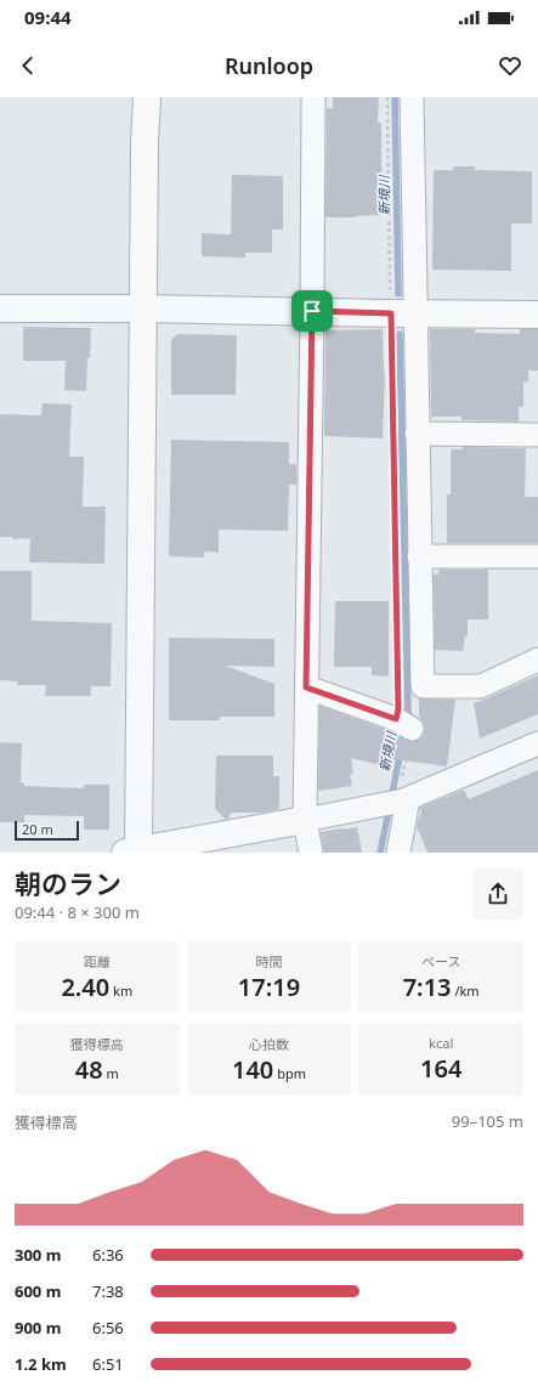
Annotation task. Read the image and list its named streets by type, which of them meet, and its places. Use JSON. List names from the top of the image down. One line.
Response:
{"water":["新境川"],"scale_bar":"20 m","page":{"status":"09:44","header":"Runloop","scale":"20 m","heading":["朝のラン","09:44 · 8 × 300 m"],"stats":[["距離","2.40 km"],["時間","17:19"],["ペース","7:13 /km"],["獲得標高","48 m"],["心拍数","140 bpm"],["kcal","164"]],"chart":["獲得標高","99–105 m"],"list":[{"name":"300 m","note":"6:36"},{"name":"600 m","note":"7:38"},{"name":"900 m","note":"6:56"},{"name":"1.2 km","note":"6:51"}]}}
